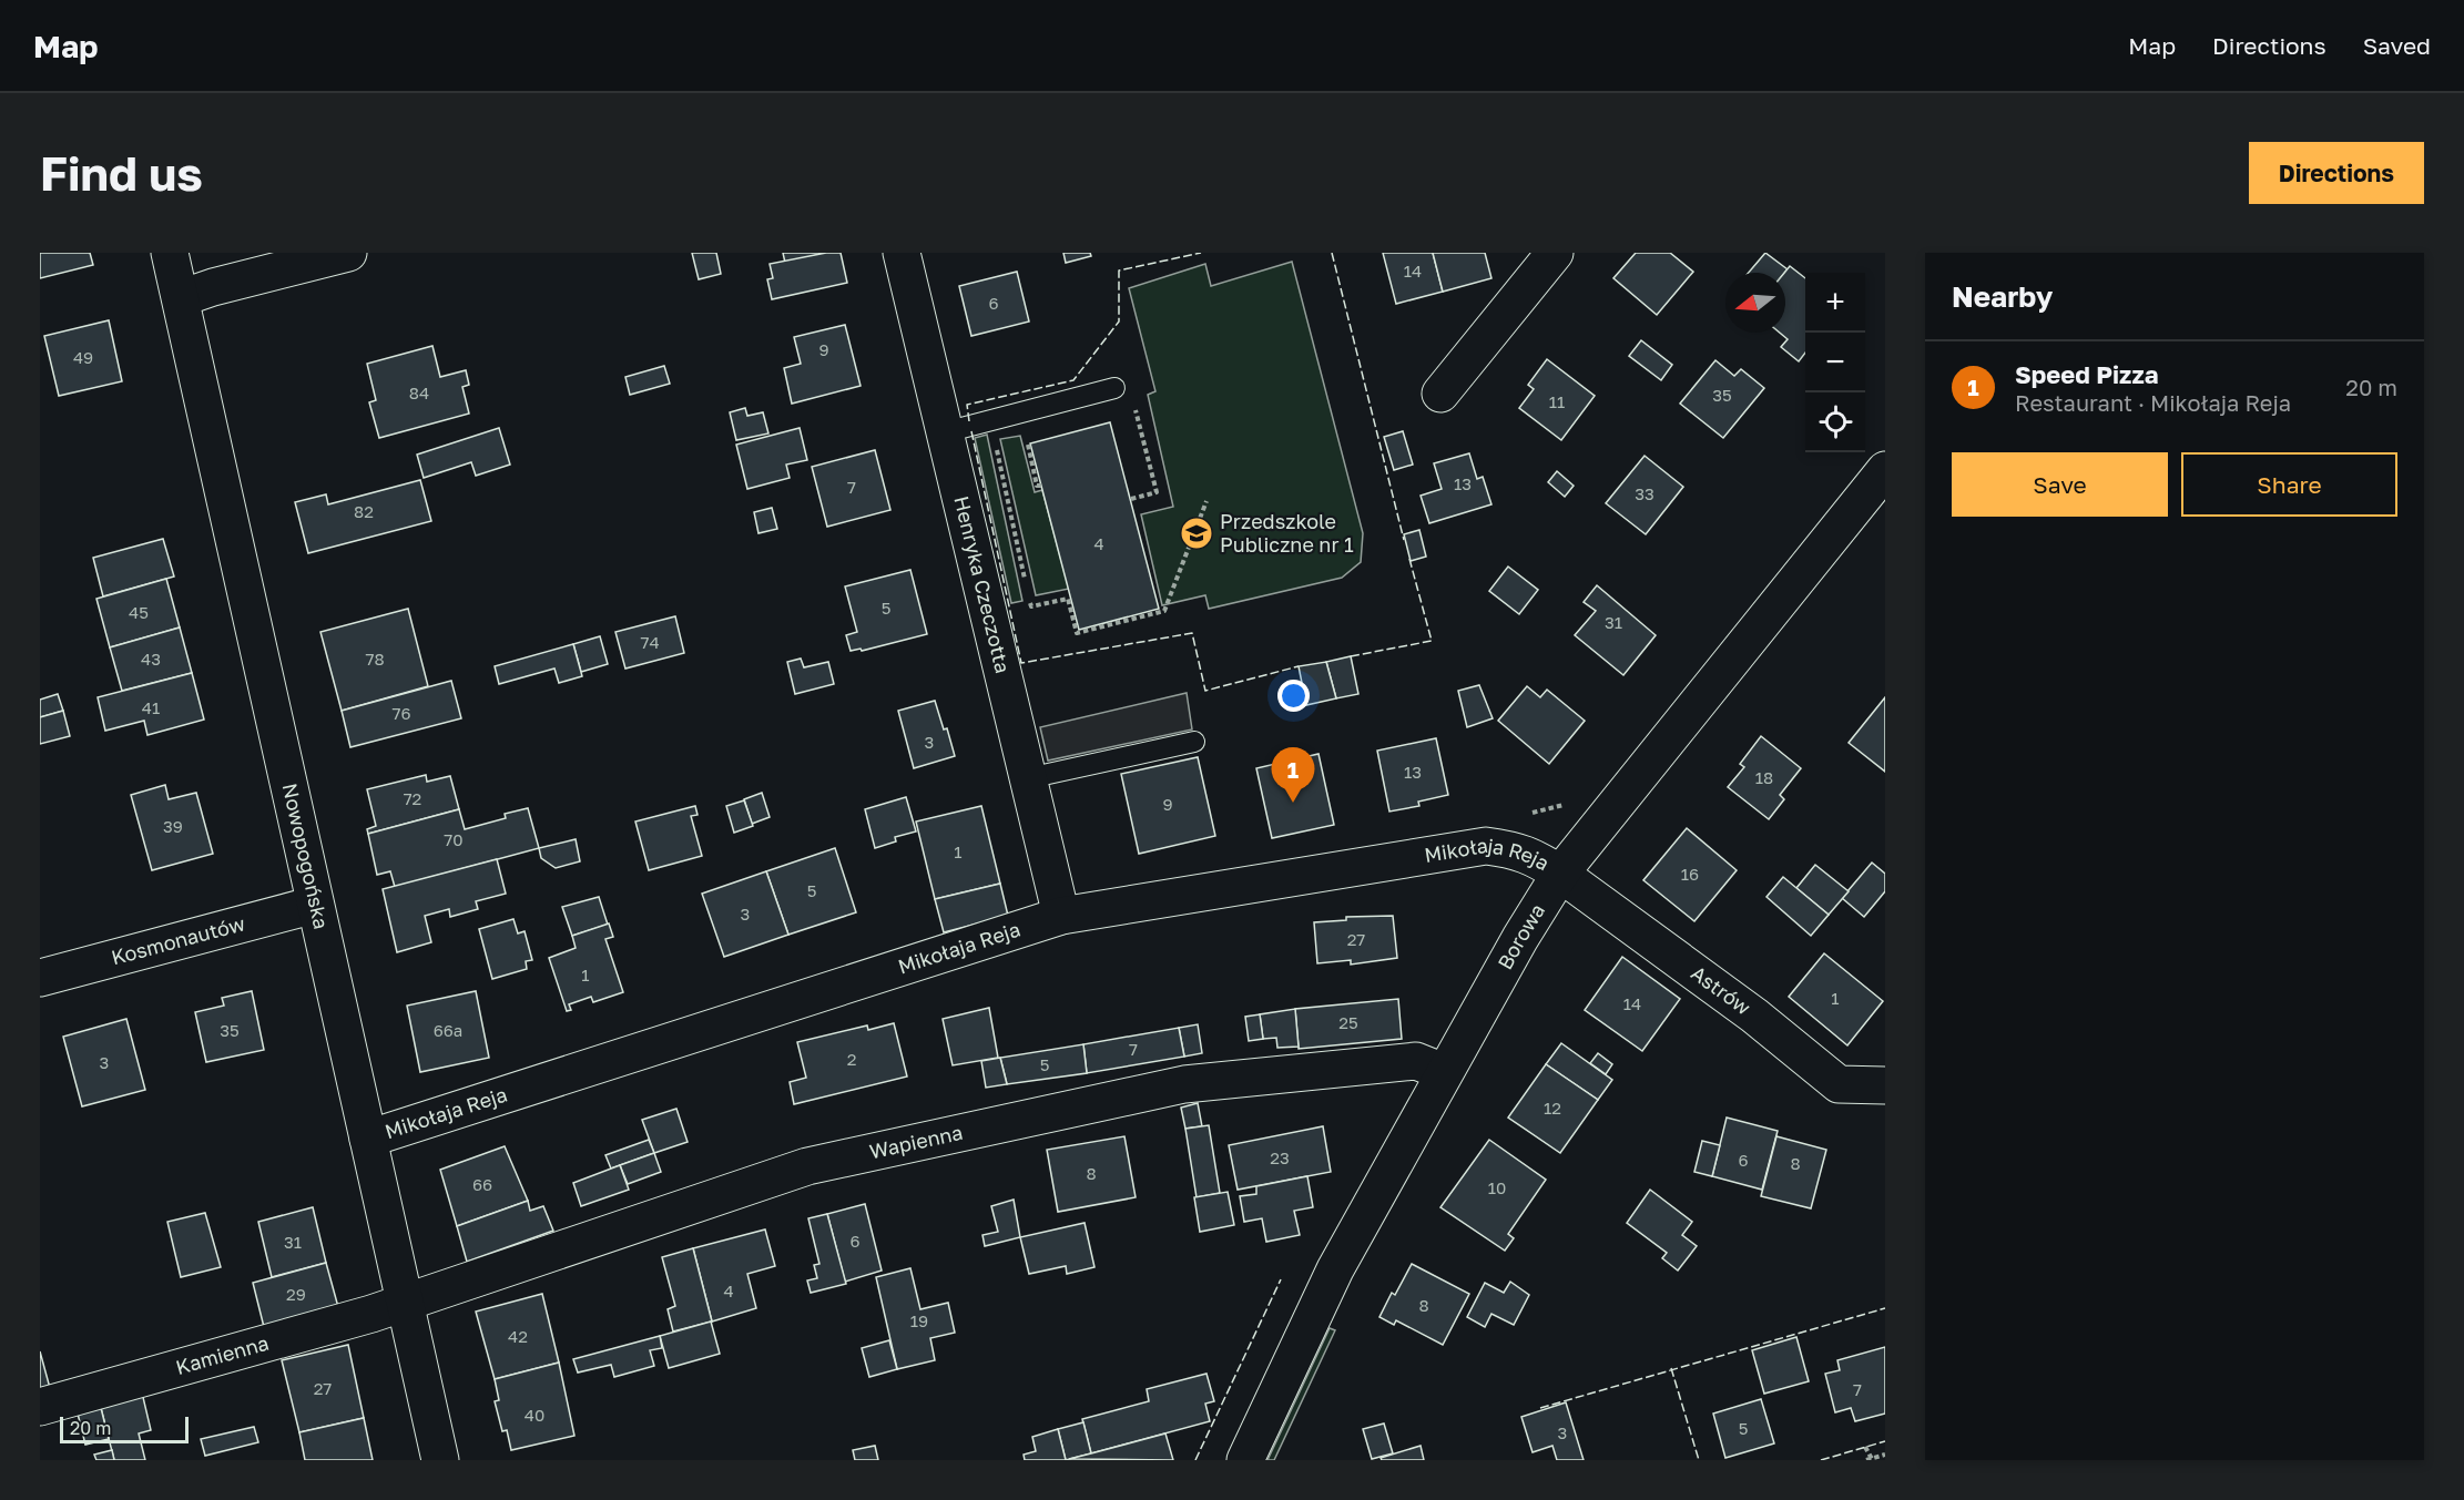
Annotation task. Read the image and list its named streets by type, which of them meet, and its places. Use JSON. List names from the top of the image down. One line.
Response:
{"streets":{"street":["Henryka Czeczotta","Nowopogońska","Mikołaja Reja","Borowa","Kosmonautów","Astrów","Wapienna","Kamienna"]},"crossings":[["Henryka Czeczotta","Mikołaja Reja"],["Nowopogońska","Mikołaja Reja"],["Nowopogońska","Kosmonautów"],["Nowopogońska","Wapienna"],["Nowopogońska","Kamienna"],["Mikołaja Reja","Borowa"],["Mikołaja Reja","Astrów"],["Borowa","Astrów"],["Borowa","Wapienna"],["Wapienna","Kamienna"]],"places":{"school or university":["Przedszkole Publiczne nr 1"]},"house_numbers":["14","6","9","49","84","35","11","13","7","33","82","4","5","45","31","74","43","78","41","76","3","13","18","72","9","39","70","1","16","5","3","27","1","1","14","25","35","66a","7","2","3","5","12","23","6","8","8","66","10","6","31","4","29","8","19","42","27","7","40","5","3"],"scale_bar":"20 m","north":"left","page":{"header":"Map","nav":["Map","Directions","Saved"],"buttons":["Directions",["Save","Share"]],"title":"Find us","heading":"Nearby","map_buttons":["+","−"],"list":[{"mark":"1","name":"Speed Pizza","note":"Restaurant · Mikołaja Reja","value":"20 m"}],"pins":"1","scale":"20 m"}}
